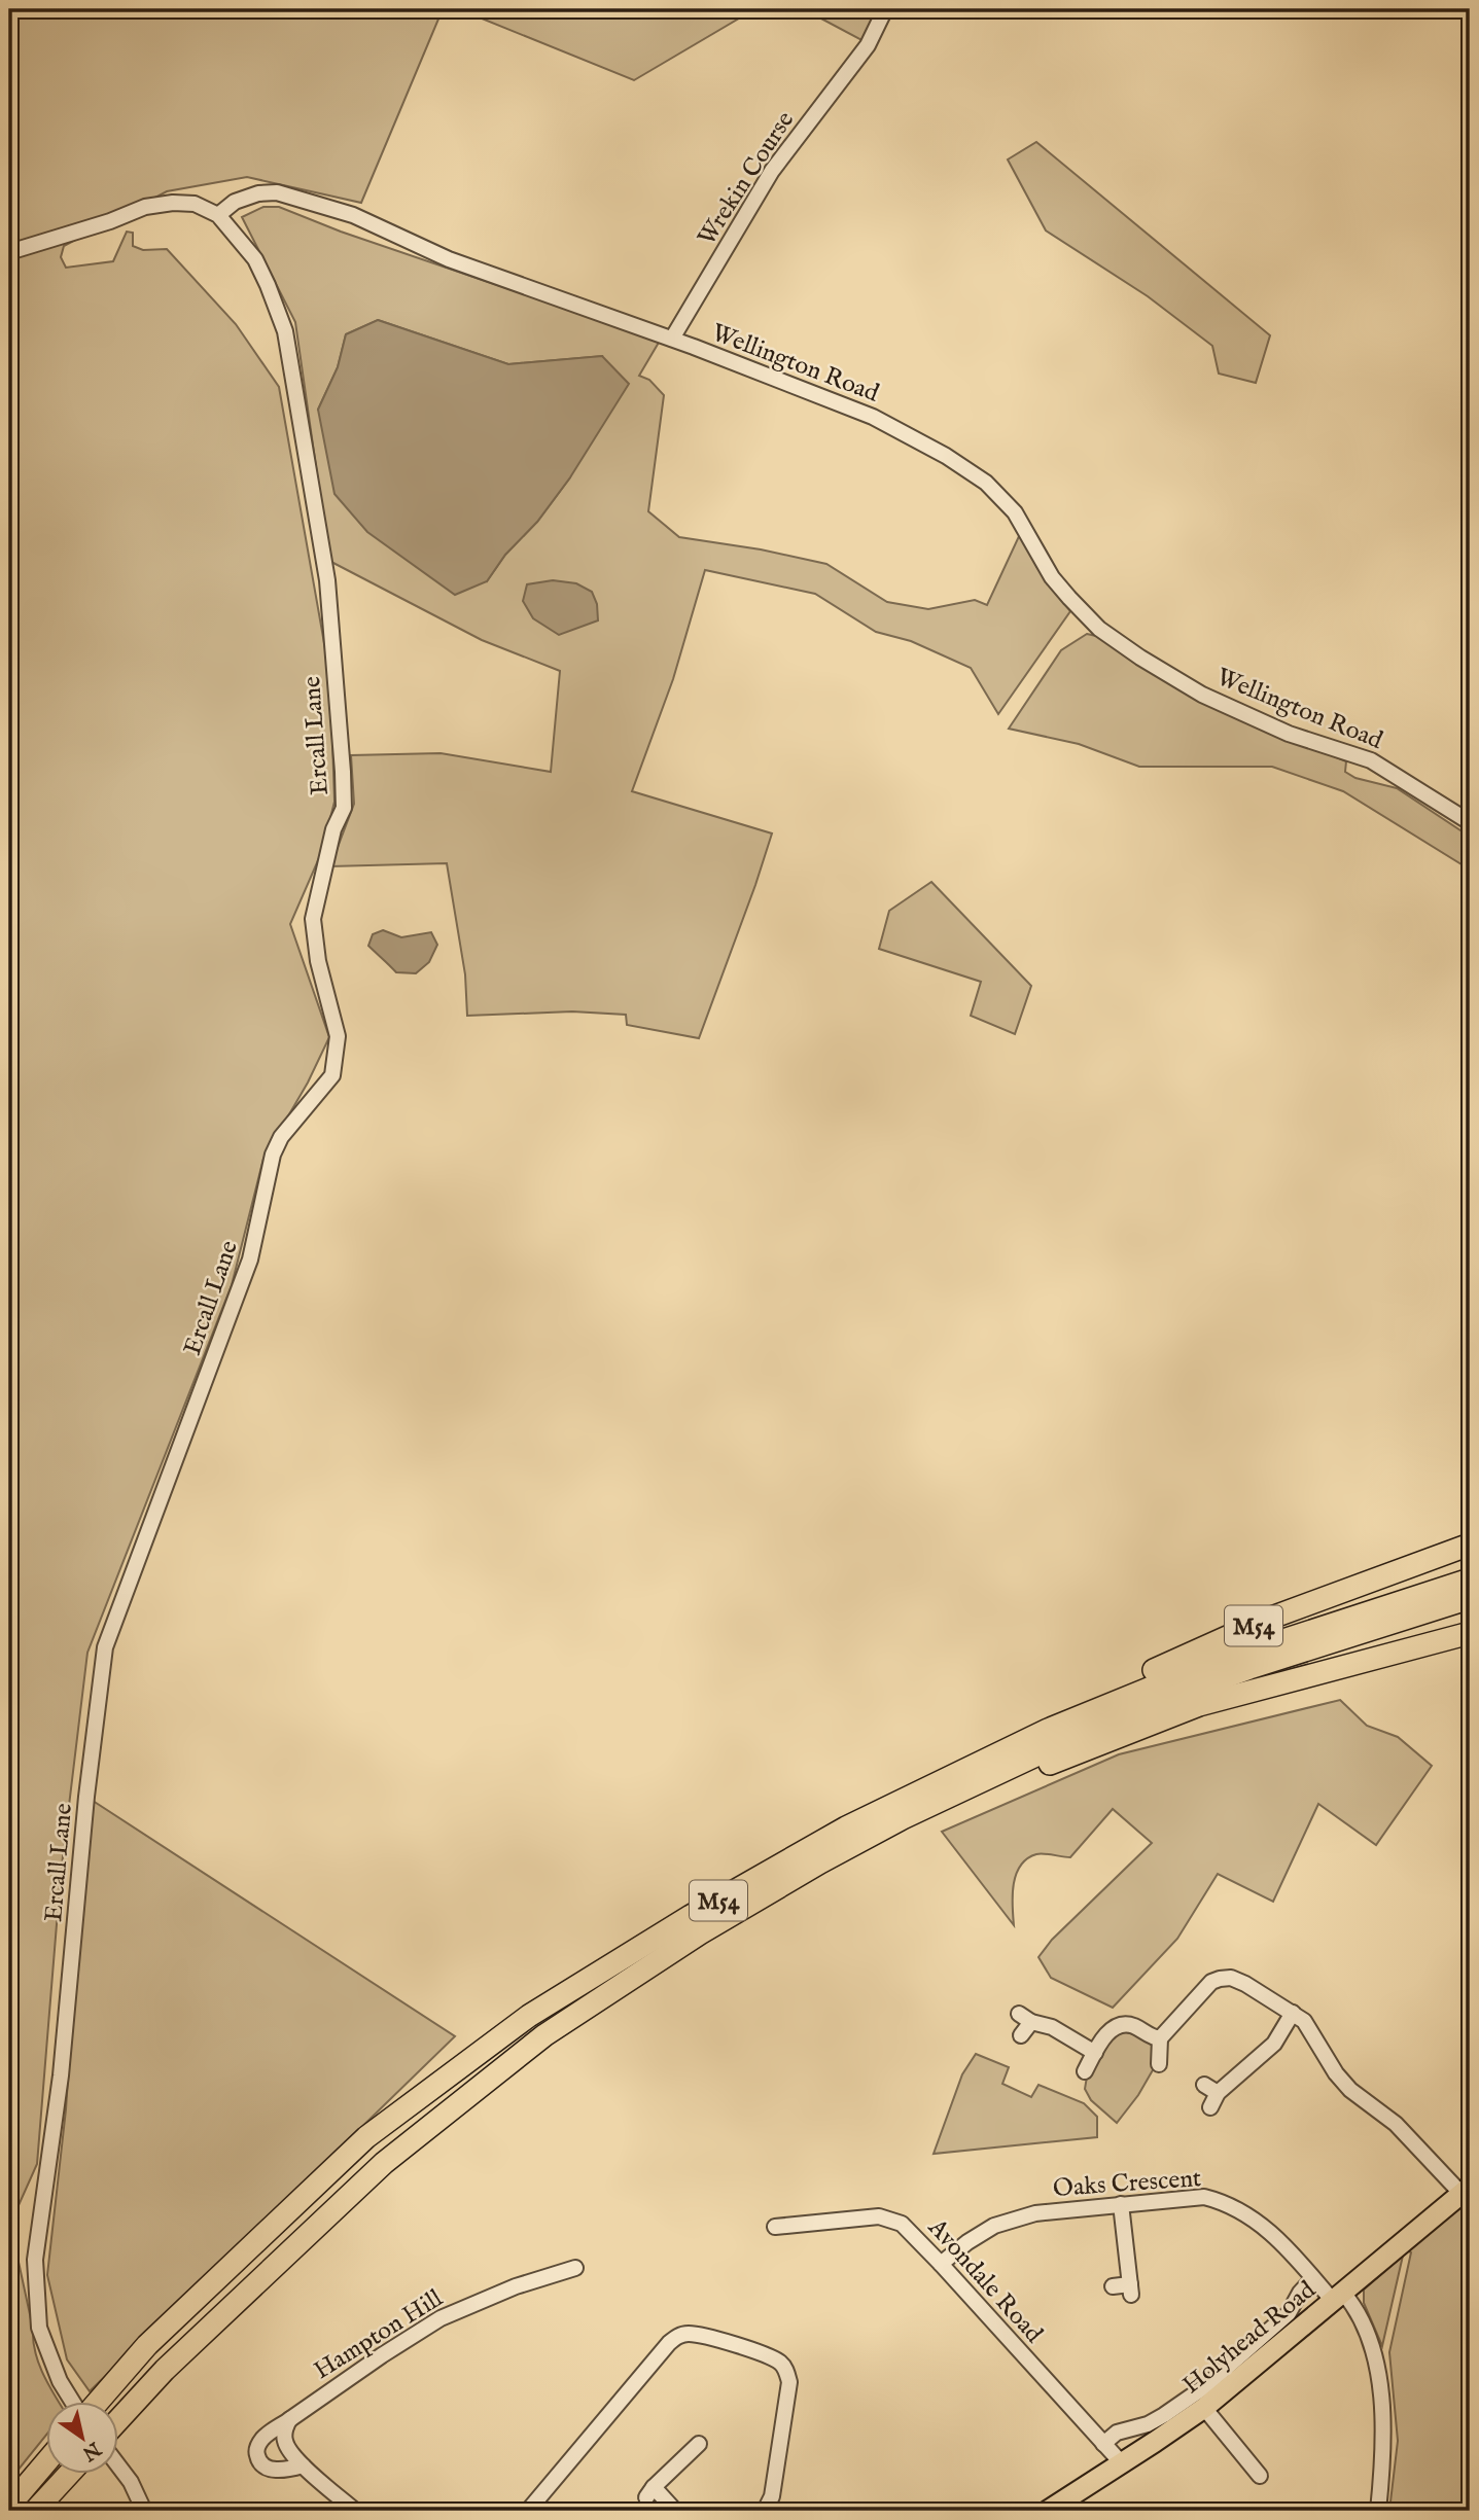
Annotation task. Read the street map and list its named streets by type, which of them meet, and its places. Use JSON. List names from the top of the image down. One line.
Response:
{"streets":{"highway":["M54"],"main road":["Holyhead Road"],"street":["Wrekin Course","Wellington Road","Ercall Lane","Oaks Crescent","Avondale Road","Hampton Hill"]},"crossings":[["Wrekin Course","Wellington Road"],["Wellington Road","Ercall Lane"],["Oaks Crescent","Avondale Road"],["Oaks Crescent","Holyhead Road"],["Avondale Road","Holyhead Road"]],"north":"bottom right"}
